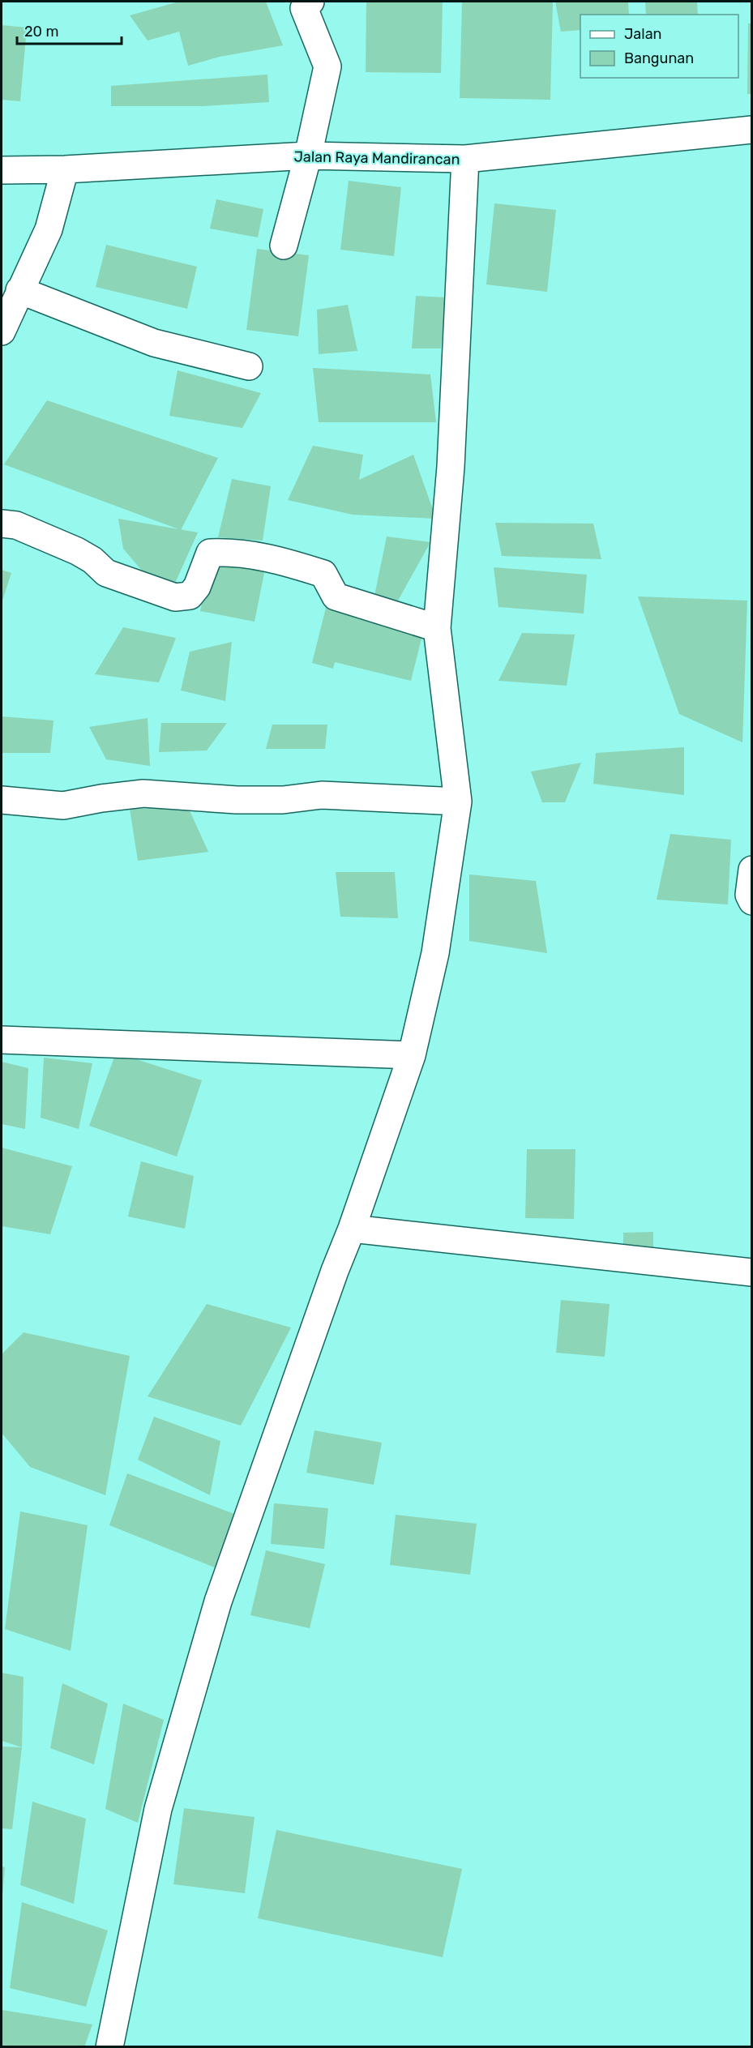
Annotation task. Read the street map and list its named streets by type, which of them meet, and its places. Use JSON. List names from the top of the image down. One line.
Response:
{"streets":{"street":["Jalan Raya Mandirancan"]},"legend":["Jalan","Bangunan"],"scale_bar":"20 m"}
